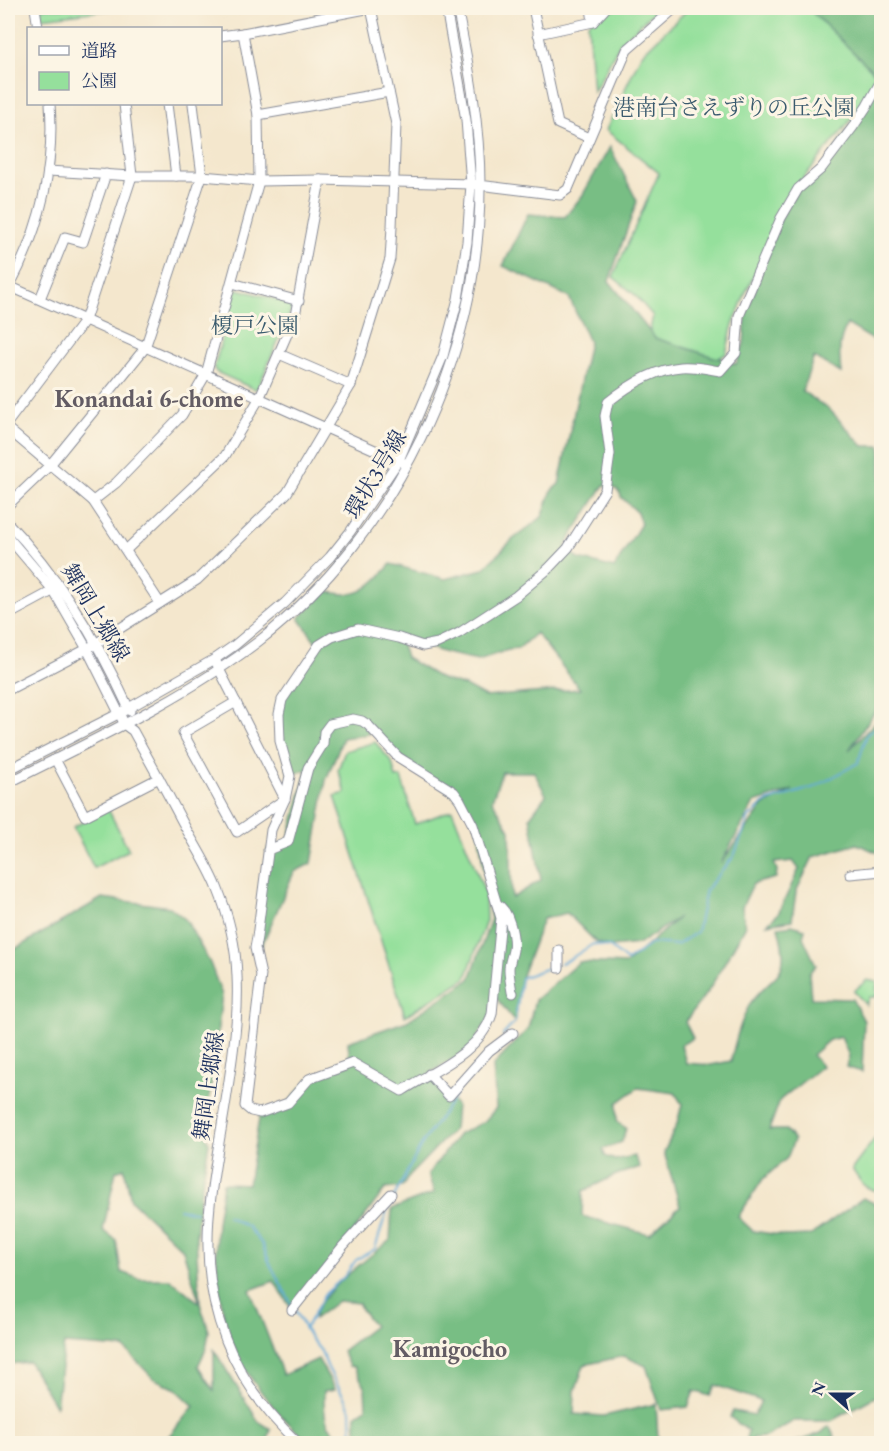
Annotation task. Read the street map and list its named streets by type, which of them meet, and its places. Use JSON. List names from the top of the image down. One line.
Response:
{"streets":{"street":["環状3号線","舞岡上郷線"]},"crossings":[["環状3号線","舞岡上郷線"]],"districts":["Konandai 6-chome","Kamigocho"],"parks":["港南台さえずりの丘公園","榎戸公園"],"legend":["道路","公園"],"north":"left"}
